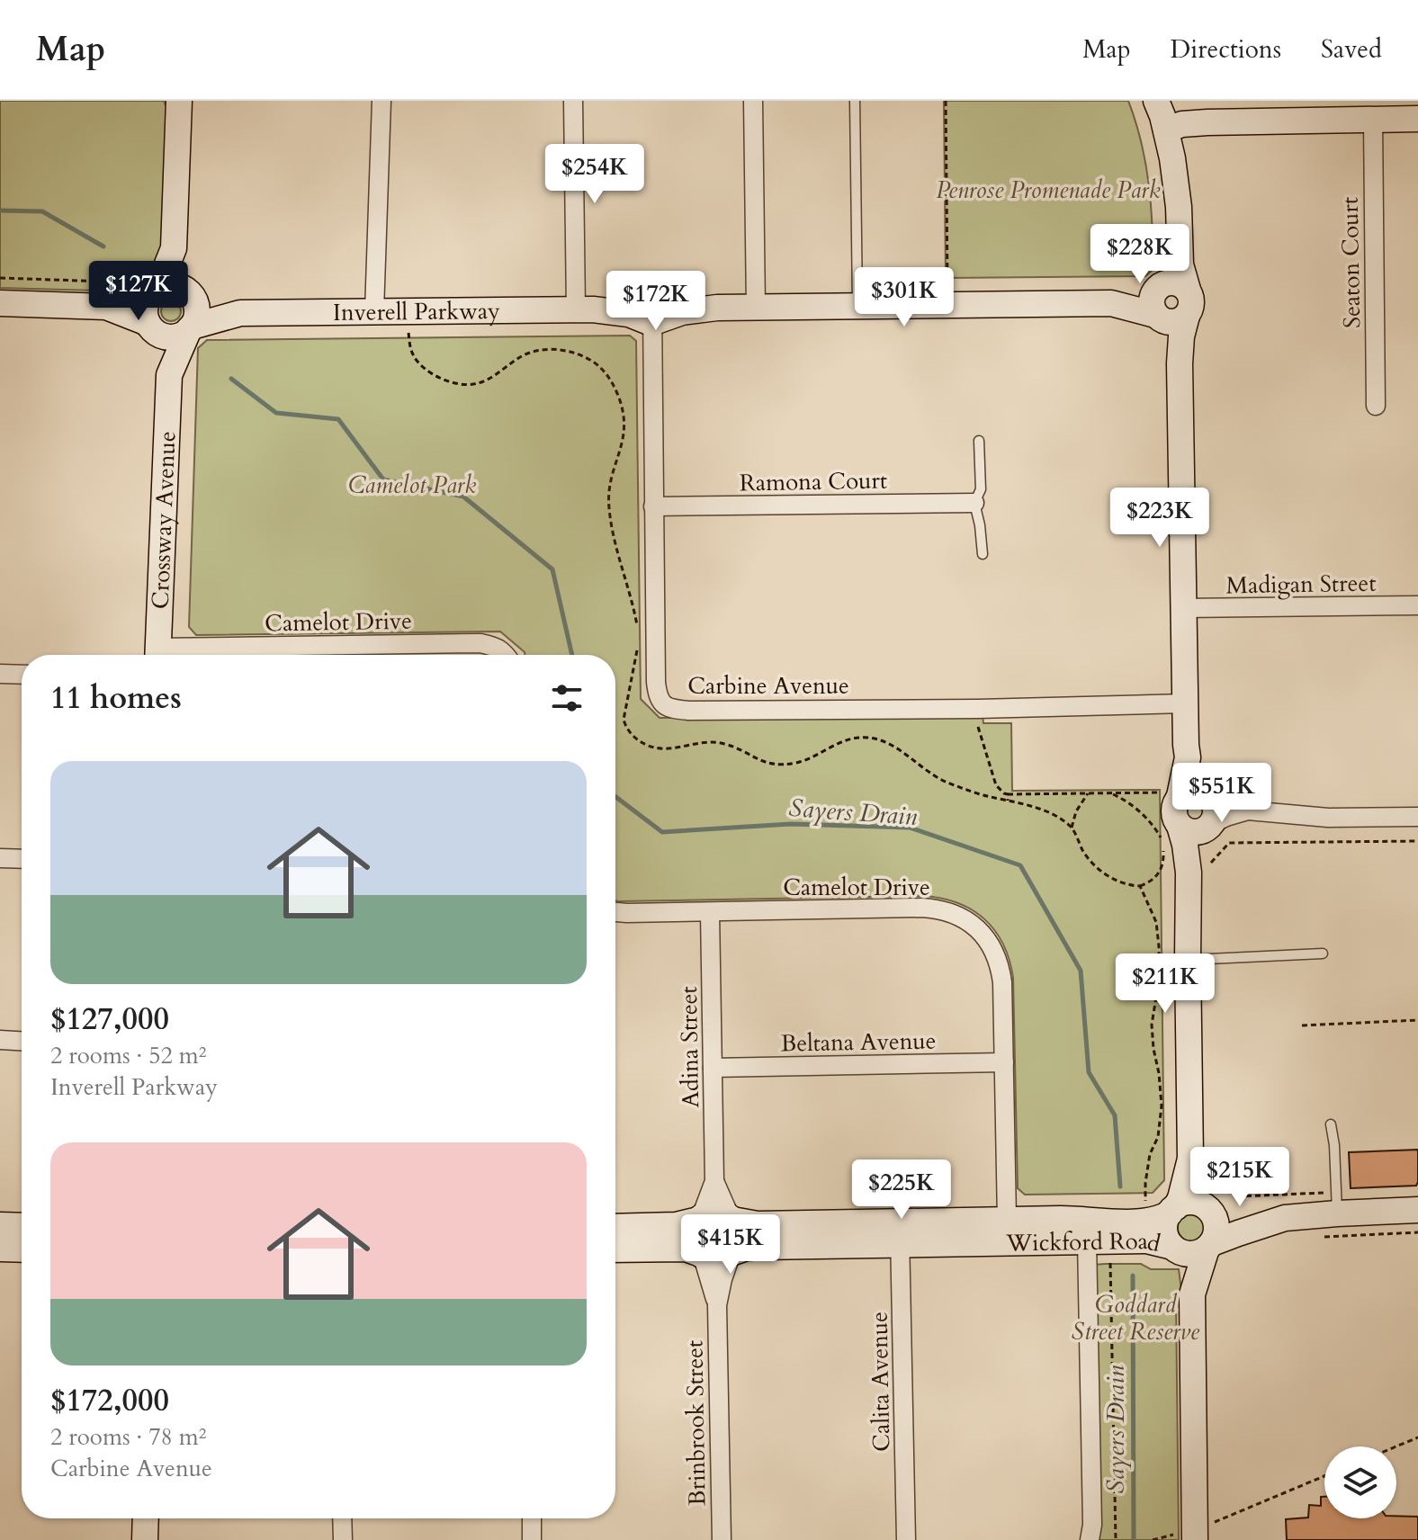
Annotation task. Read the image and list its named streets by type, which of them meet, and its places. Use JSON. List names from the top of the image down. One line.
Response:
{"streets":{"street":["Seaton Court","Inverell Parkway","Ramona Court","Crossway Avenue","Madigan Street","Camelot Drive","Carbine Avenue","Beltana Avenue","Adina Street","Wickford Road","Calita Avenue","Brinbrook Street"]},"crossings":[["Inverell Parkway","Crossway Avenue"],["Inverell Parkway","Carbine Avenue"],["Ramona Court","Carbine Avenue"],["Camelot Drive","Beltana Avenue"],["Camelot Drive","Adina Street"],["Camelot Drive","Wickford Road"],["Beltana Avenue","Adina Street"],["Adina Street","Wickford Road"],["Adina Street","Brinbrook Street"],["Wickford Road","Calita Avenue"],["Wickford Road","Brinbrook Street"]],"water":["Sayers Drain"],"parks":["Penrose Promenade Park","Camelot Park","Goddard Street Reserve"],"page":{"header":"Map","nav":["Map","Directions","Saved"],"price":["$254K","$228K","$127K","$301K","$172K","$223K","$551K","$211K","$215K","$225K","$415K"],"heading":"11 homes","list":[{"name":"$127,000","note":"2 rooms · 52 m² · Inverell Parkway"},{"name":"$172,000","note":"2 rooms · 78 m² · Carbine Avenue"}]}}
